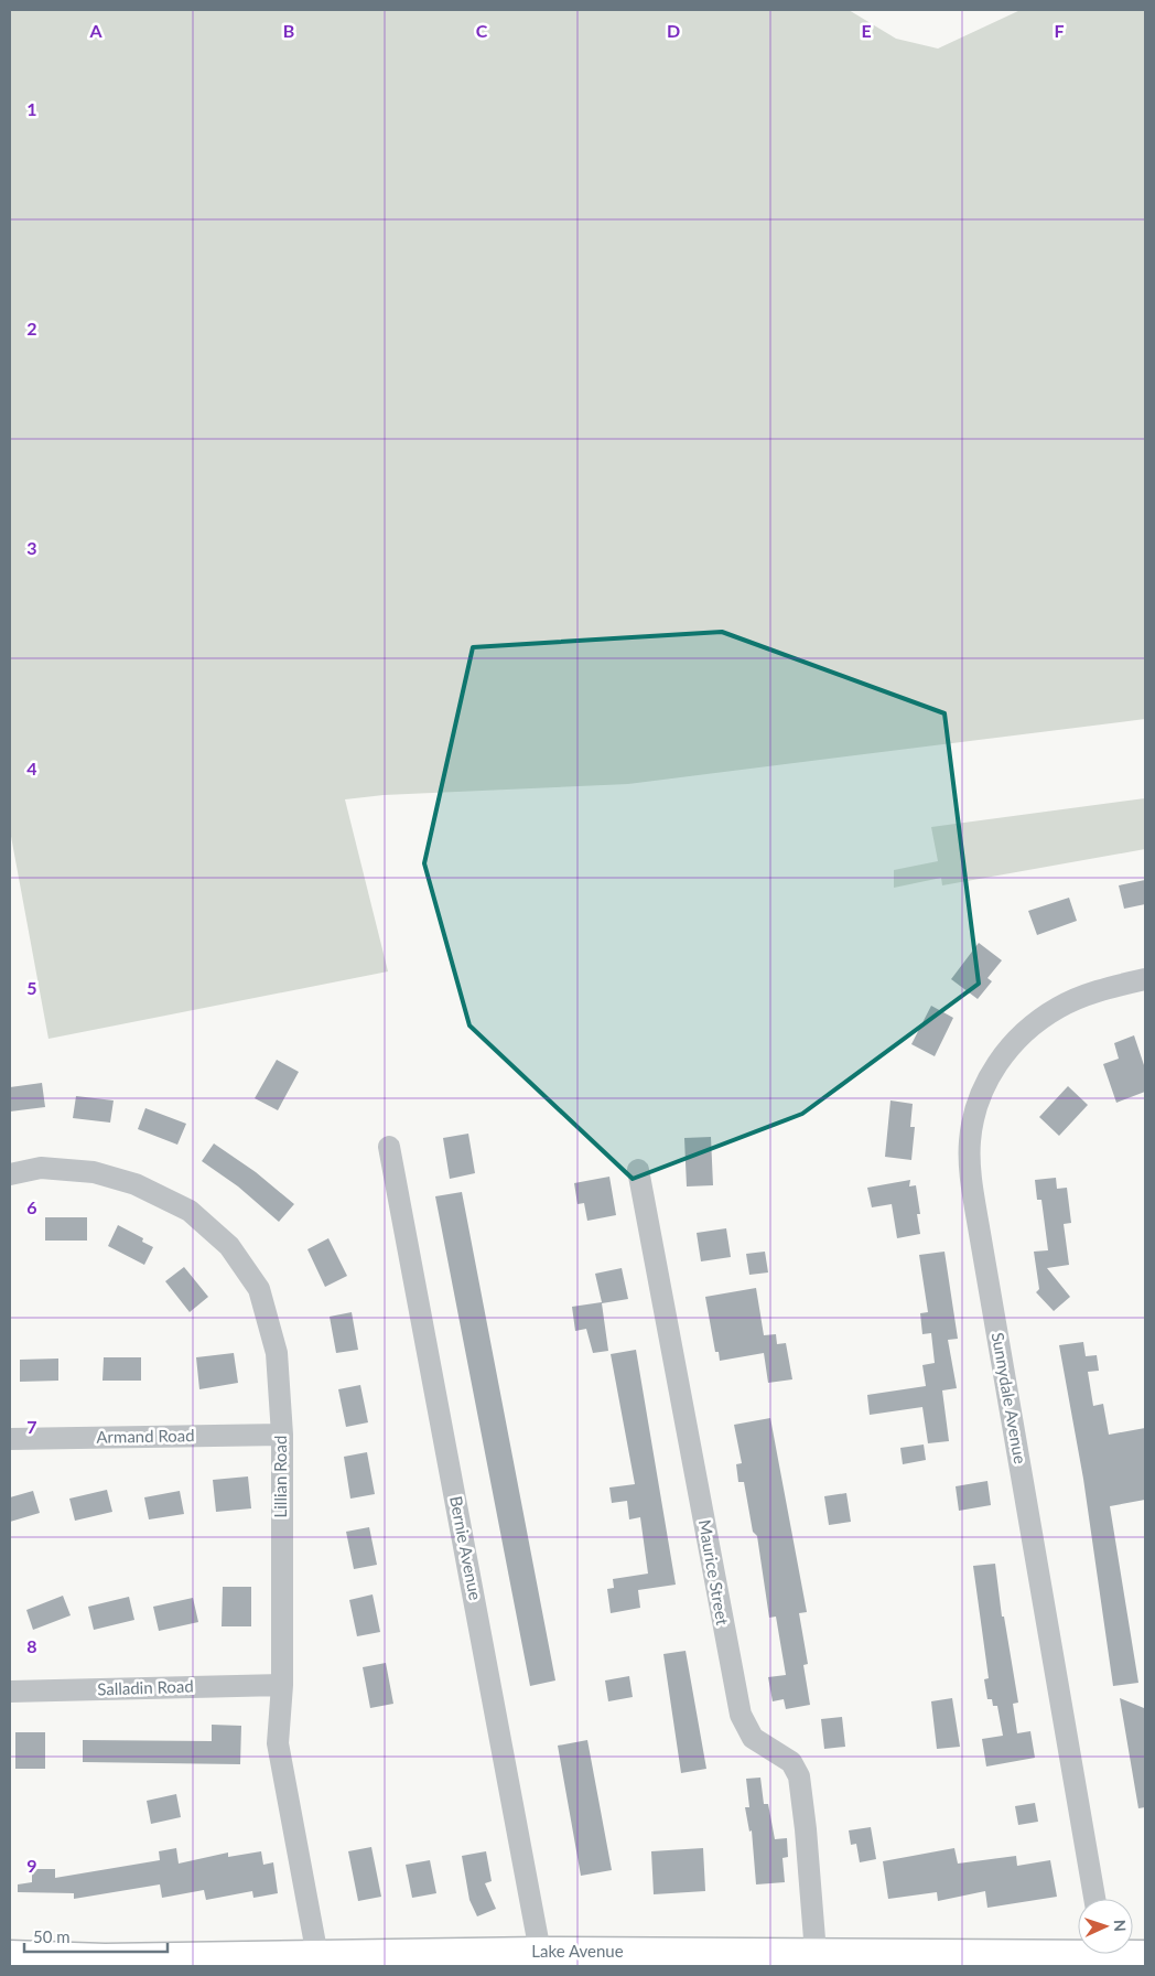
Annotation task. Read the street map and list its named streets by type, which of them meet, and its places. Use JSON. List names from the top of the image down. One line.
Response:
{"streets":{"main road":["Lake Avenue"],"street":["Sunnydale Avenue","Armand Road","Lillian Road","Bernie Avenue","Maurice Street","Salladin Road"]},"crossings":[["Armand Road","Lillian Road"],["Lillian Road","Salladin Road"],["Lillian Road","Lake Avenue"],["Bernie Avenue","Lake Avenue"],["Maurice Street","Lake Avenue"]],"scale_bar":"50 m","north":"right","grid":{"columns":["A","B","C","D","E","F"],"rows":["1","2","3","4","5","6","7","8","9"]}}
